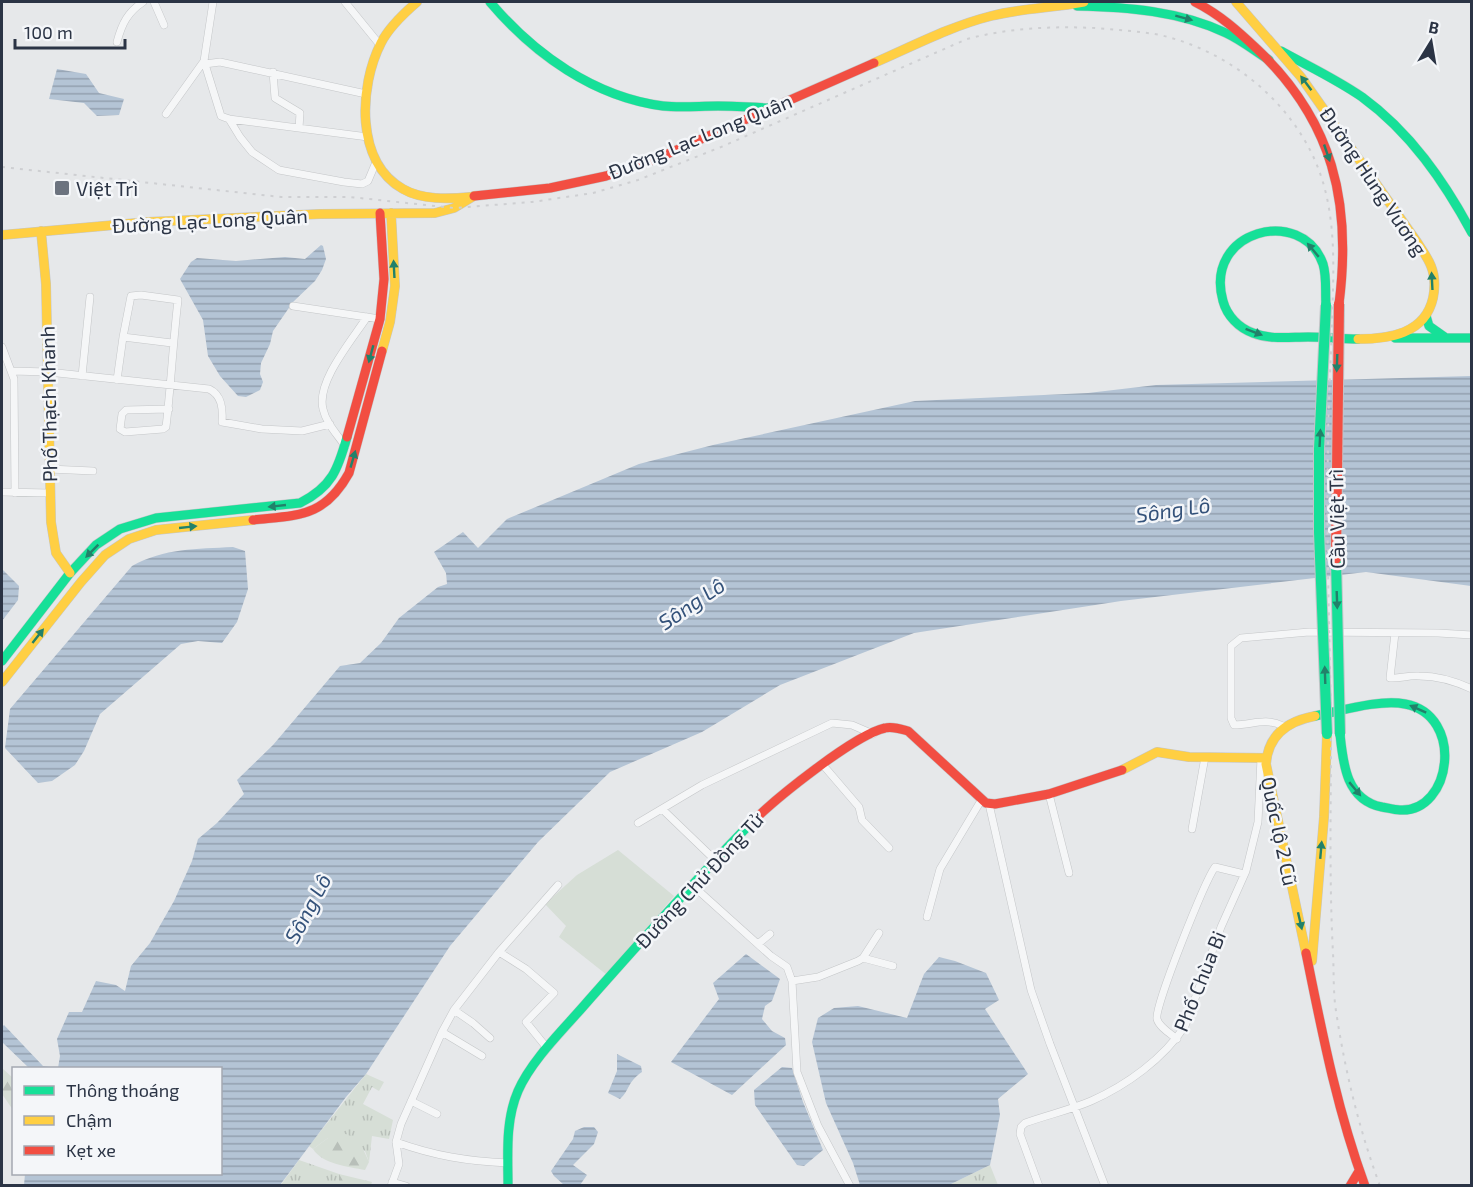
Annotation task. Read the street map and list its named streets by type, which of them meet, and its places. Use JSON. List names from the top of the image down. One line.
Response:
{"streets":{"main road":["Đường Lạc Long Quân","Đường Hùng Vương","Phố Thạch Khanh","Cầu Việt Trì","Quốc lộ 2 Cũ","Đường Chử Đồng Tử"],"street":["Phố Chùa Bi"]},"crossings":[["Đường Lạc Long Quân","Phố Thạch Khanh"],["Đường Hùng Vương","Cầu Việt Trì"],["Cầu Việt Trì","Quốc lộ 2 Cũ"],["Quốc lộ 2 Cũ","Phố Chùa Bi"]],"water":["Sông Lô"],"places":{"transit":["Việt Trì"]},"legend":["Thông thoáng","Chậm","Kẹt xe"],"scale_bar":"100 m","north":"top"}
